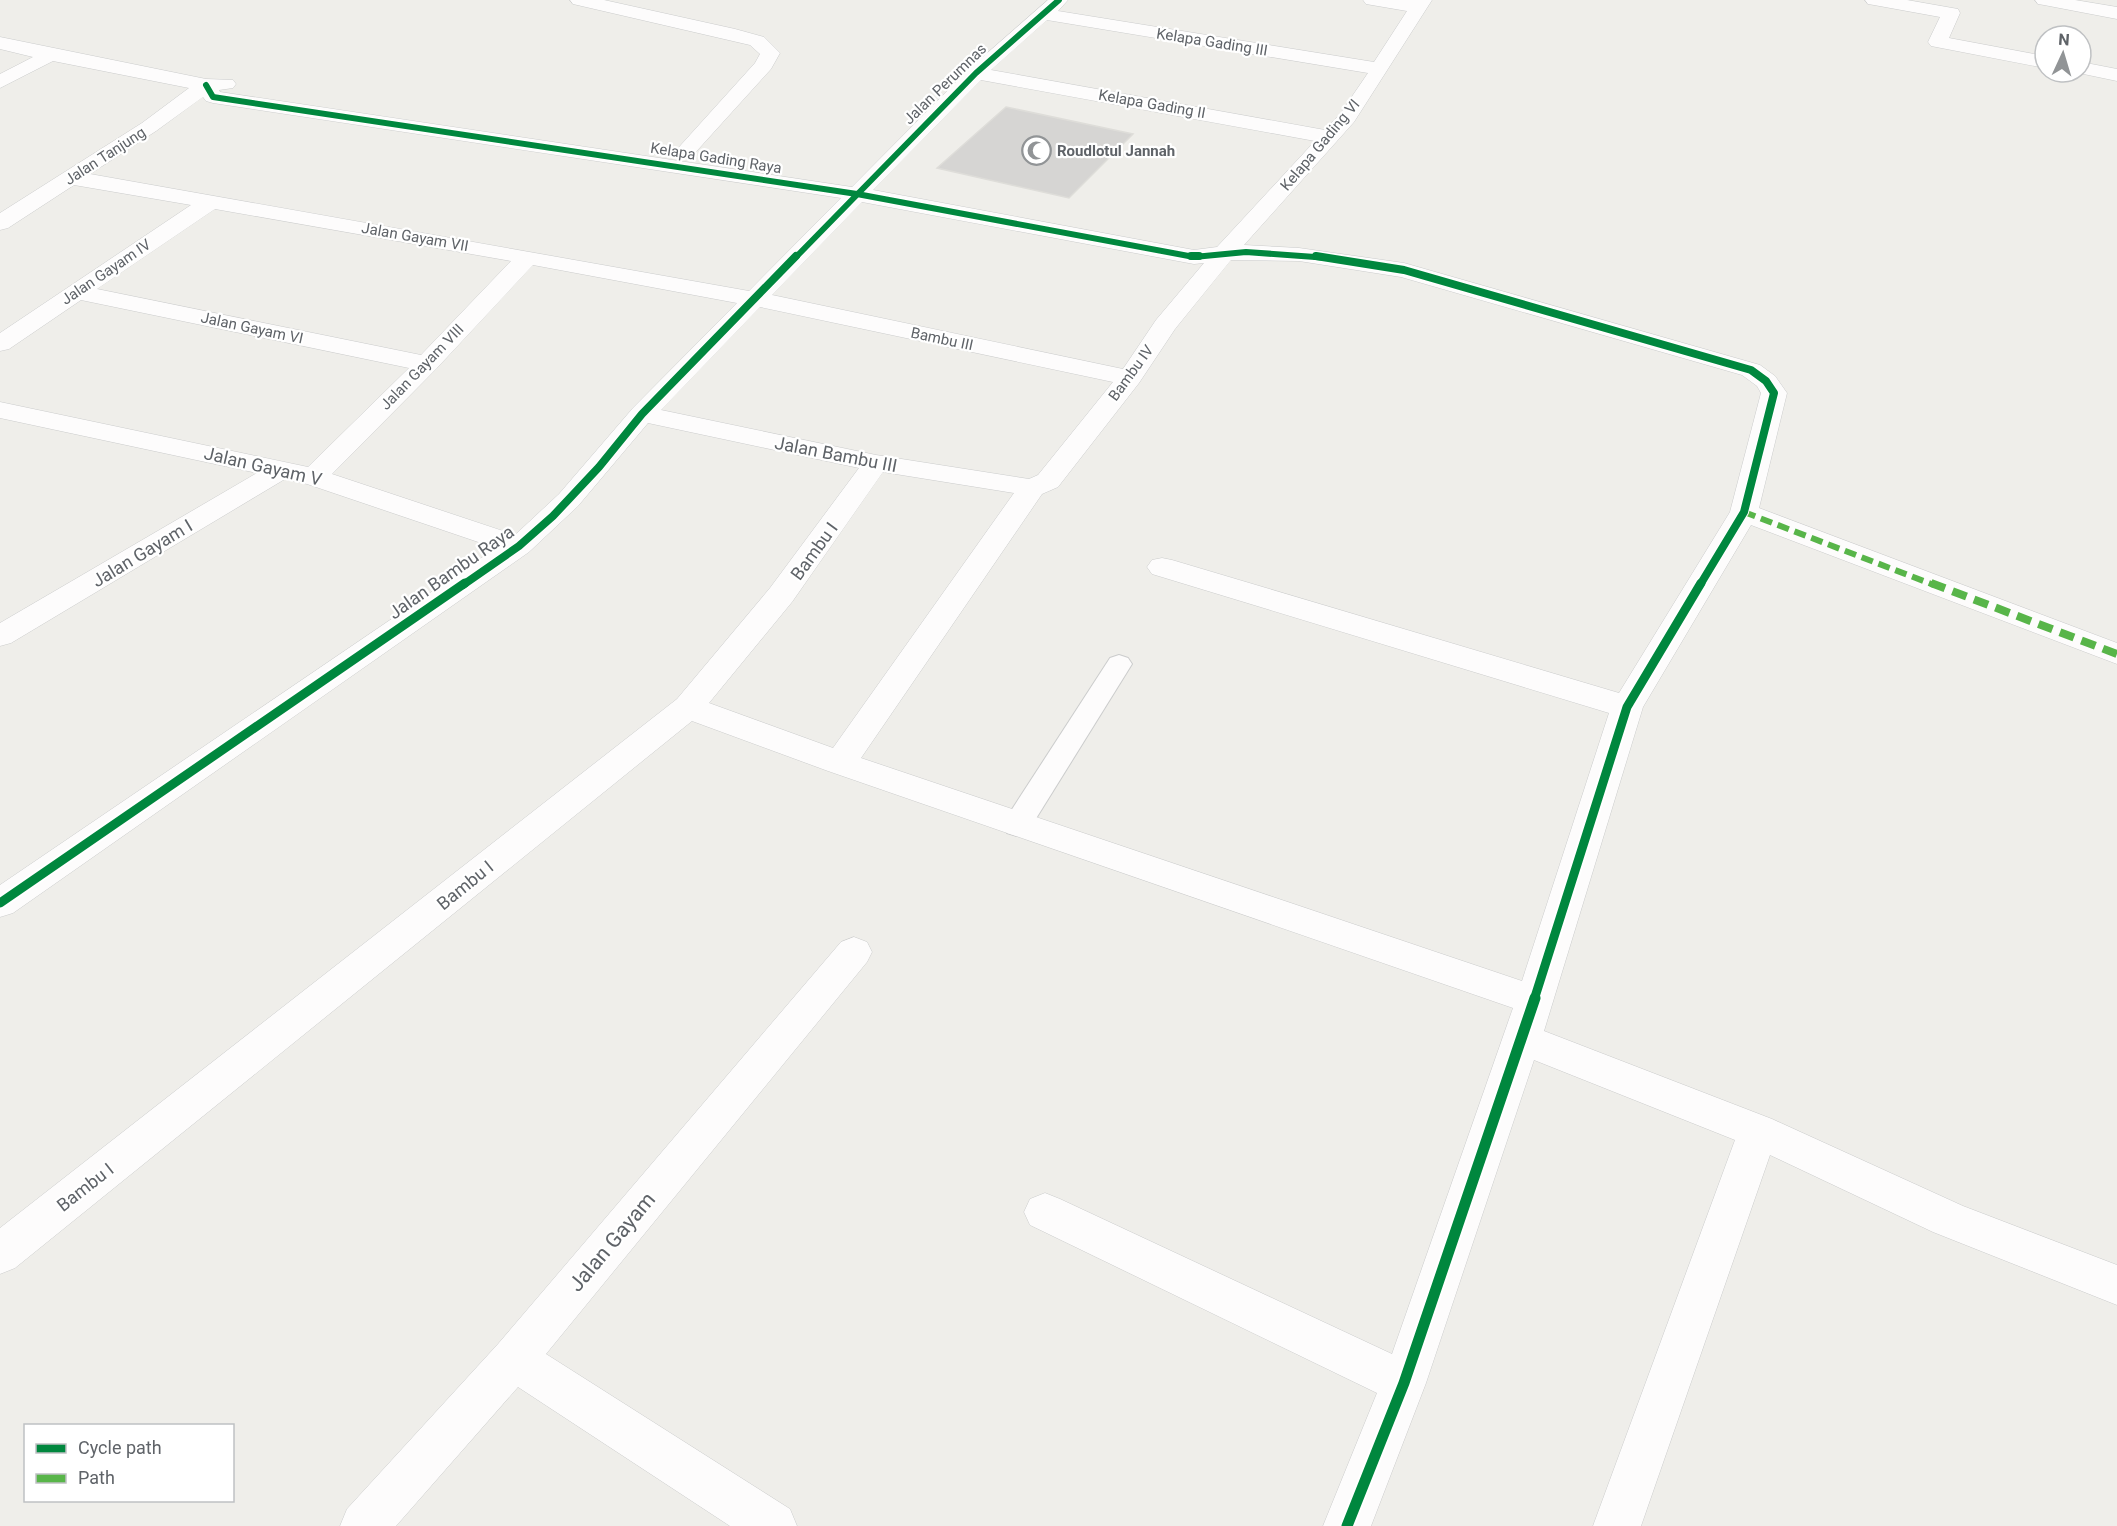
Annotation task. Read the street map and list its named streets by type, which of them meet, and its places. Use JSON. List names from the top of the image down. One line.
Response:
{"streets":{"street":["Kelapa Gading III","Jalan Perumnas","Kelapa Gading II","Kelapa Gading VI","Jalan Tanjung","Kelapa Gading Raya","Jalan Gayam VII","Jalan Gayam IV","Jalan Gayam VI","Bambu III","Jalan Gayam VIII","Bambu IV","Jalan Bambu III","Jalan Gayam V","Bambu I","Jalan Gayam I","Jalan Bambu Raya","Jalan Gayam"]},"crossings":[["Kelapa Gading III","Jalan Perumnas"],["Kelapa Gading III","Kelapa Gading VI"],["Jalan Perumnas","Kelapa Gading II"],["Jalan Perumnas","Kelapa Gading Raya"],["Jalan Perumnas","Jalan Bambu Raya"],["Kelapa Gading II","Kelapa Gading VI"],["Kelapa Gading VI","Kelapa Gading Raya"],["Kelapa Gading VI","Bambu IV"],["Jalan Tanjung","Kelapa Gading Raya"],["Jalan Tanjung","Jalan Gayam VII"],["Kelapa Gading Raya","Bambu IV"],["Kelapa Gading Raya","Jalan Bambu Raya"],["Jalan Gayam VII","Jalan Gayam IV"],["Jalan Gayam VII","Bambu III"],["Jalan Gayam VII","Jalan Gayam VIII"],["Jalan Gayam VII","Jalan Bambu Raya"],["Jalan Gayam IV","Jalan Gayam VI"],["Jalan Gayam VI","Jalan Gayam VIII"],["Bambu III","Bambu IV"],["Bambu III","Jalan Bambu Raya"],["Jalan Gayam VIII","Jalan Gayam V"],["Bambu IV","Jalan Bambu III"],["Jalan Bambu III","Bambu I"],["Jalan Bambu III","Jalan Bambu Raya"],["Jalan Gayam V","Jalan Gayam I"],["Jalan Gayam V","Jalan Bambu Raya"]],"places":{"mosque":["Roudlotul Jannah"]},"legend":["Cycle path","Path"],"north":"top"}
